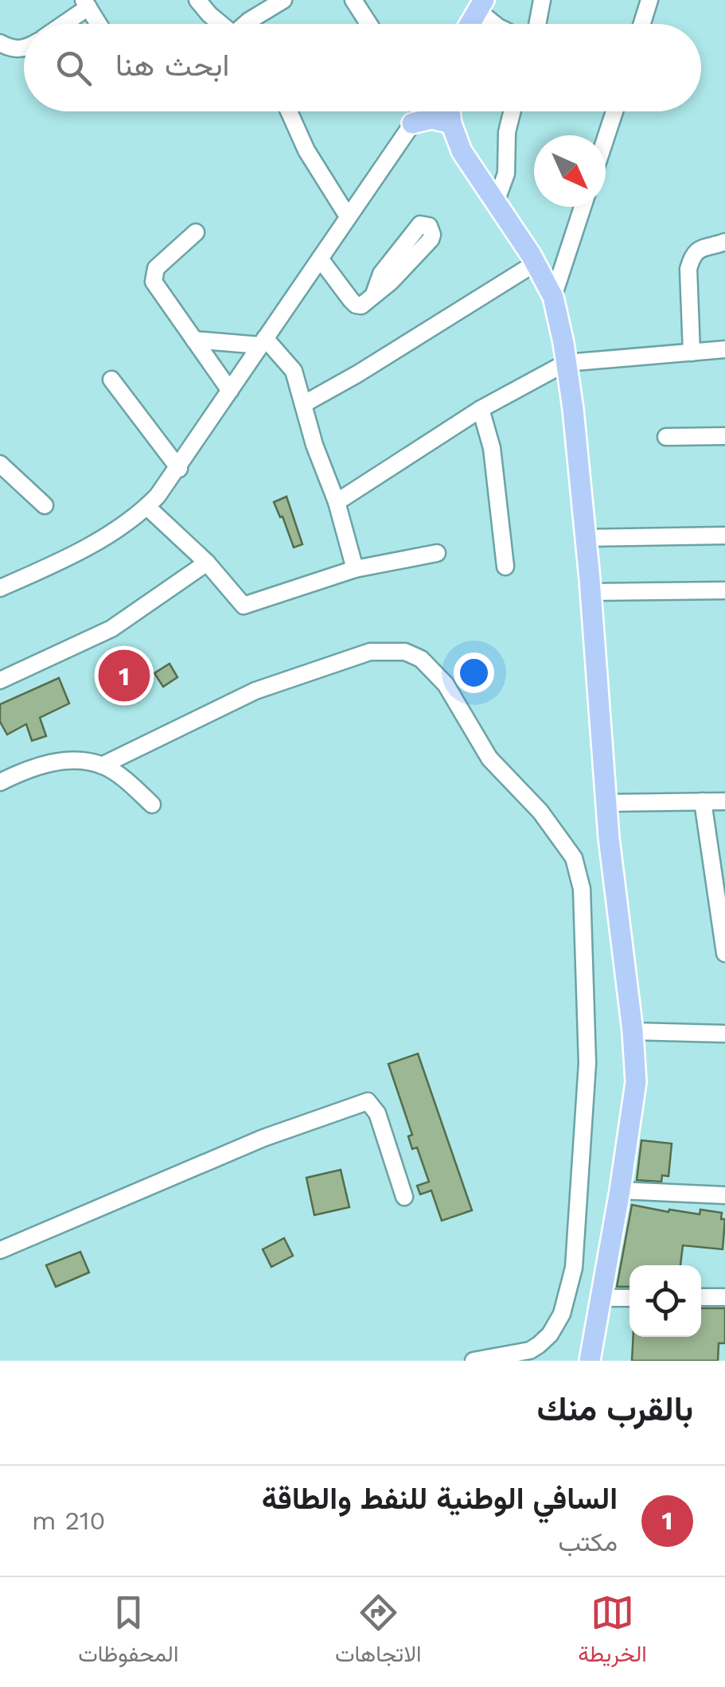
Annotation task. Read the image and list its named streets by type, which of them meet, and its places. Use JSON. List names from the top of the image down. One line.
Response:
{"north":"bottom right","page":{"search":"ابحث هنا","pins":"1","heading":"بالقرب منك","list":[{"mark":"1","name":"السافي الوطنية للنفط والطاقة","note":"مكتب","value":"210 m"}],"nav":["الخريطة","الاتجاهات","المحفوظات"]}}
